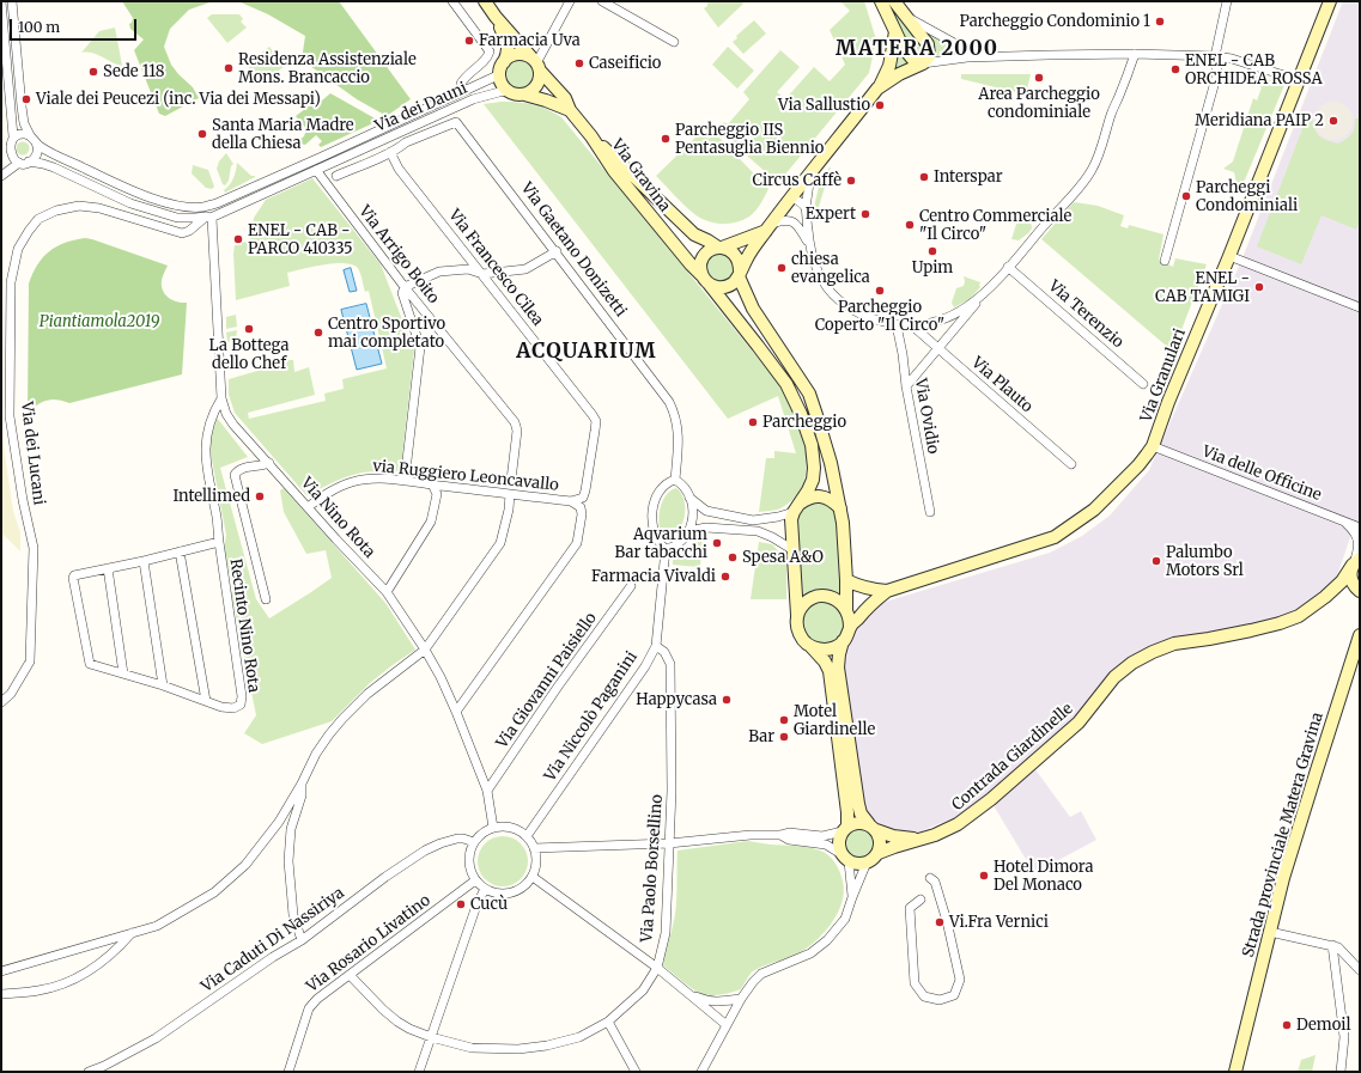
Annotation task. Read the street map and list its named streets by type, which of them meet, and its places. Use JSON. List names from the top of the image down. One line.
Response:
{"streets":{"main road":["Via Gravina","Via Granulari","Contrada Giardinelle","Strada provinciale Matera Gravina"],"street":["Via dei Dauni","Via Gaetano Donizetti","Via Arrigo Boito","Via Francesco Cilea","Via Terenzio","Via Plauto","Via Ovidio","Via dei Lucani","Via delle Officine","via Ruggiero Leoncavallo","Via Nino Rota","Recinto Nino Rota","Via Giovanni Paisiello","Via Niccolò Paganini","Via Paolo Borsellino","Via Caduti Di Nassiriya","Via Rosario Livatino"]},"crossings":[["Via dei Dauni","Via Arrigo Boito"],["Via dei Dauni","Via Nino Rota"],["Via Gaetano Donizetti","Via Francesco Cilea"],["Via Gaetano Donizetti","Via Niccolò Paganini"],["Via Francesco Cilea","via Ruggiero Leoncavallo"],["Via Granulari","Via delle Officine"],["via Ruggiero Leoncavallo","Via Nino Rota"],["Via Nino Rota","Recinto Nino Rota"],["Via Nino Rota","Via Giovanni Paisiello"],["Via Nino Rota","Via Niccolò Paganini"],["Via Nino Rota","Via Caduti Di Nassiriya"],["Via Nino Rota","Via Rosario Livatino"],["Via Niccolò Paganini","Via Paolo Borsellino"],["Via Niccolò Paganini","Via Caduti Di Nassiriya"],["Via Niccolò Paganini","Via Rosario Livatino"],["Via Paolo Borsellino","Via Rosario Livatino"],["Via Caduti Di Nassiriya","Via Rosario Livatino"]],"districts":["MATERA 2000","ACQUARIUM"],"parks":["Piantiamola2019"],"places":["Parcheggio Condominio 1","Farmacia Uva","Caseificio","Residenza Assistenziale Mons. Brancaccio","ENEL - CAB ORCHIDEA ROSSA","Sede 118","Area Parcheggio condominiale","Viale dei Peucezi (inc. Via dei Messapi)","Via Sallustio","Meridiana PAIP 2","Santa Maria Madre della Chiesa","Parcheggio IIS Pentasuglia Biennio","Interspar","Circus Caffè","Parcheggi Condominiali","Expert","Centro Commerciale \"Il Circo\"","ENEL - CAB - PARCO 410335","Upim","chiesa evangelica","ENEL - CAB TAMIGI","Parcheggio Coperto \"Il Circo\"","La Bottega dello Chef","Centro Sportivo mai completato","Parcheggio","Intellimed","Aqvarium Bar tabacchi","Spesa A&O","Palumbo Motors Srl","Farmacia Vivaldi","Happycasa","Motel Giardinelle","Bar","Hotel Dimora Del Monaco","Cucù","Vi.Fra Vernici","Demoil"],"scale_bar":"100 m"}
